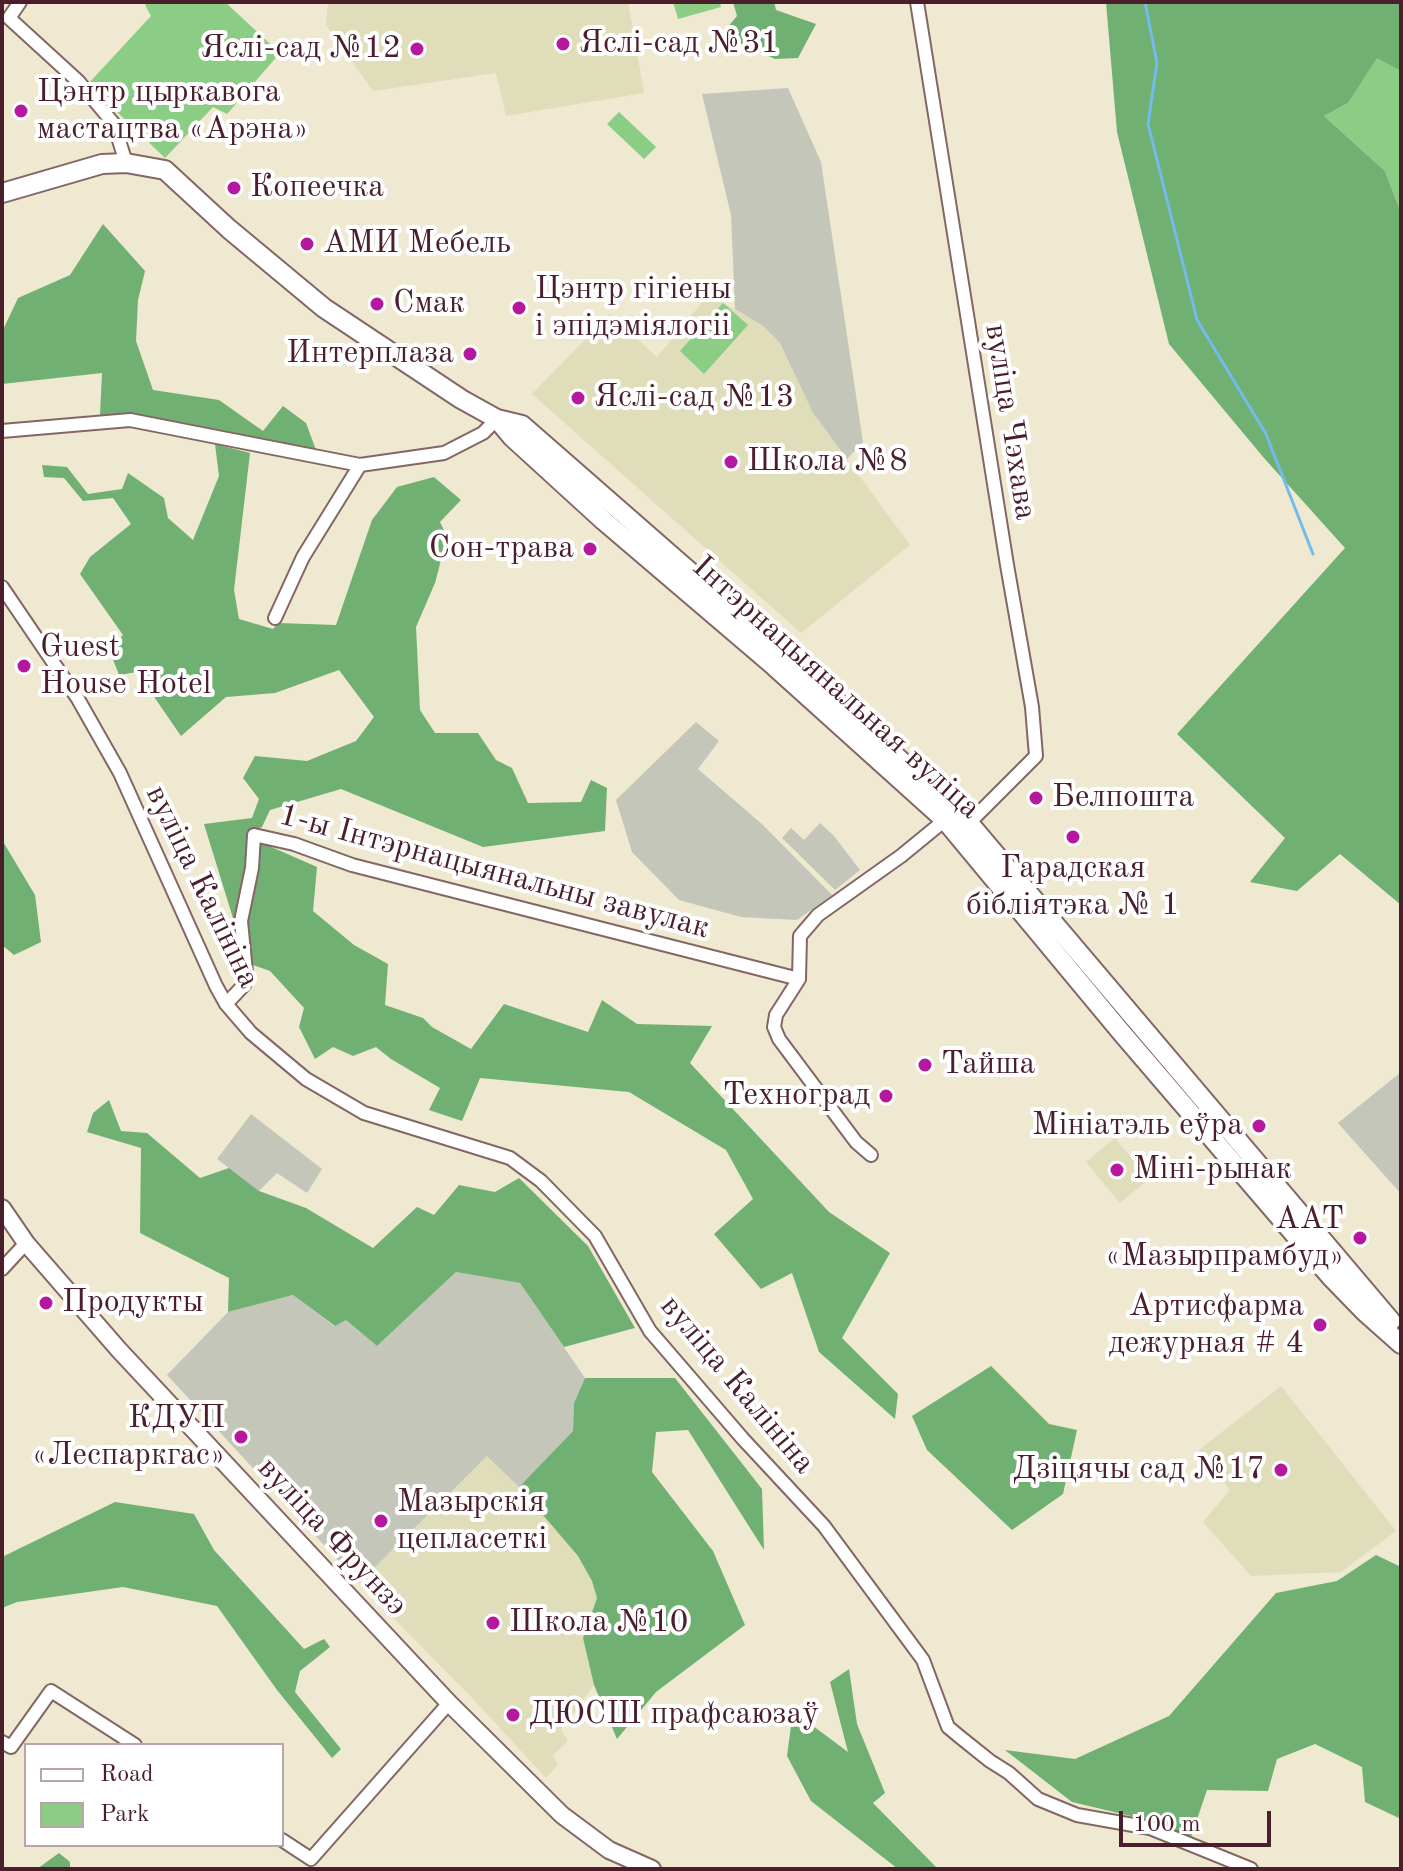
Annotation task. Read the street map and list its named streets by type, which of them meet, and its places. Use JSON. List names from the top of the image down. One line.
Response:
{"streets":{"main road":["Інтэрнацыянальная вуліца"],"street":["вуліца Чэхава","1-ы Інтэрнацыянальны завулак","вуліца Калініна","вуліца Фрунзэ"]},"crossings":[["вуліца Чэхава","Інтэрнацыянальная вуліца"],["1-ы Інтэрнацыянальны завулак","вуліца Калініна"]],"places":["Яслі-сад №31","Яслі-сад №12","Цэнтр цыркавога мастацтва «Арэна»","Копеечка","АМИ Мебель","Смак","Цэнтр гігіены і эпідэміялогіі","Интерплаза","Яслі-сад №13","Школа №8","Сон-трава","Guest House Hotel","Белпошта","Гарадская бібліятэка № 1","Тайша","Техноград","Мініатэль еўра","Міні-рынак","ААТ «Мазырпрамбуд»","Продукты","Артисфарма дежурная # 4","КДУП «Леспаркгас»","Дзіцячы сад №17","Мазырскія цепласеткі","Школа №10","ДЮСШ прафсаюзаў"],"legend":["Road","Park"],"scale_bar":"100 m"}
